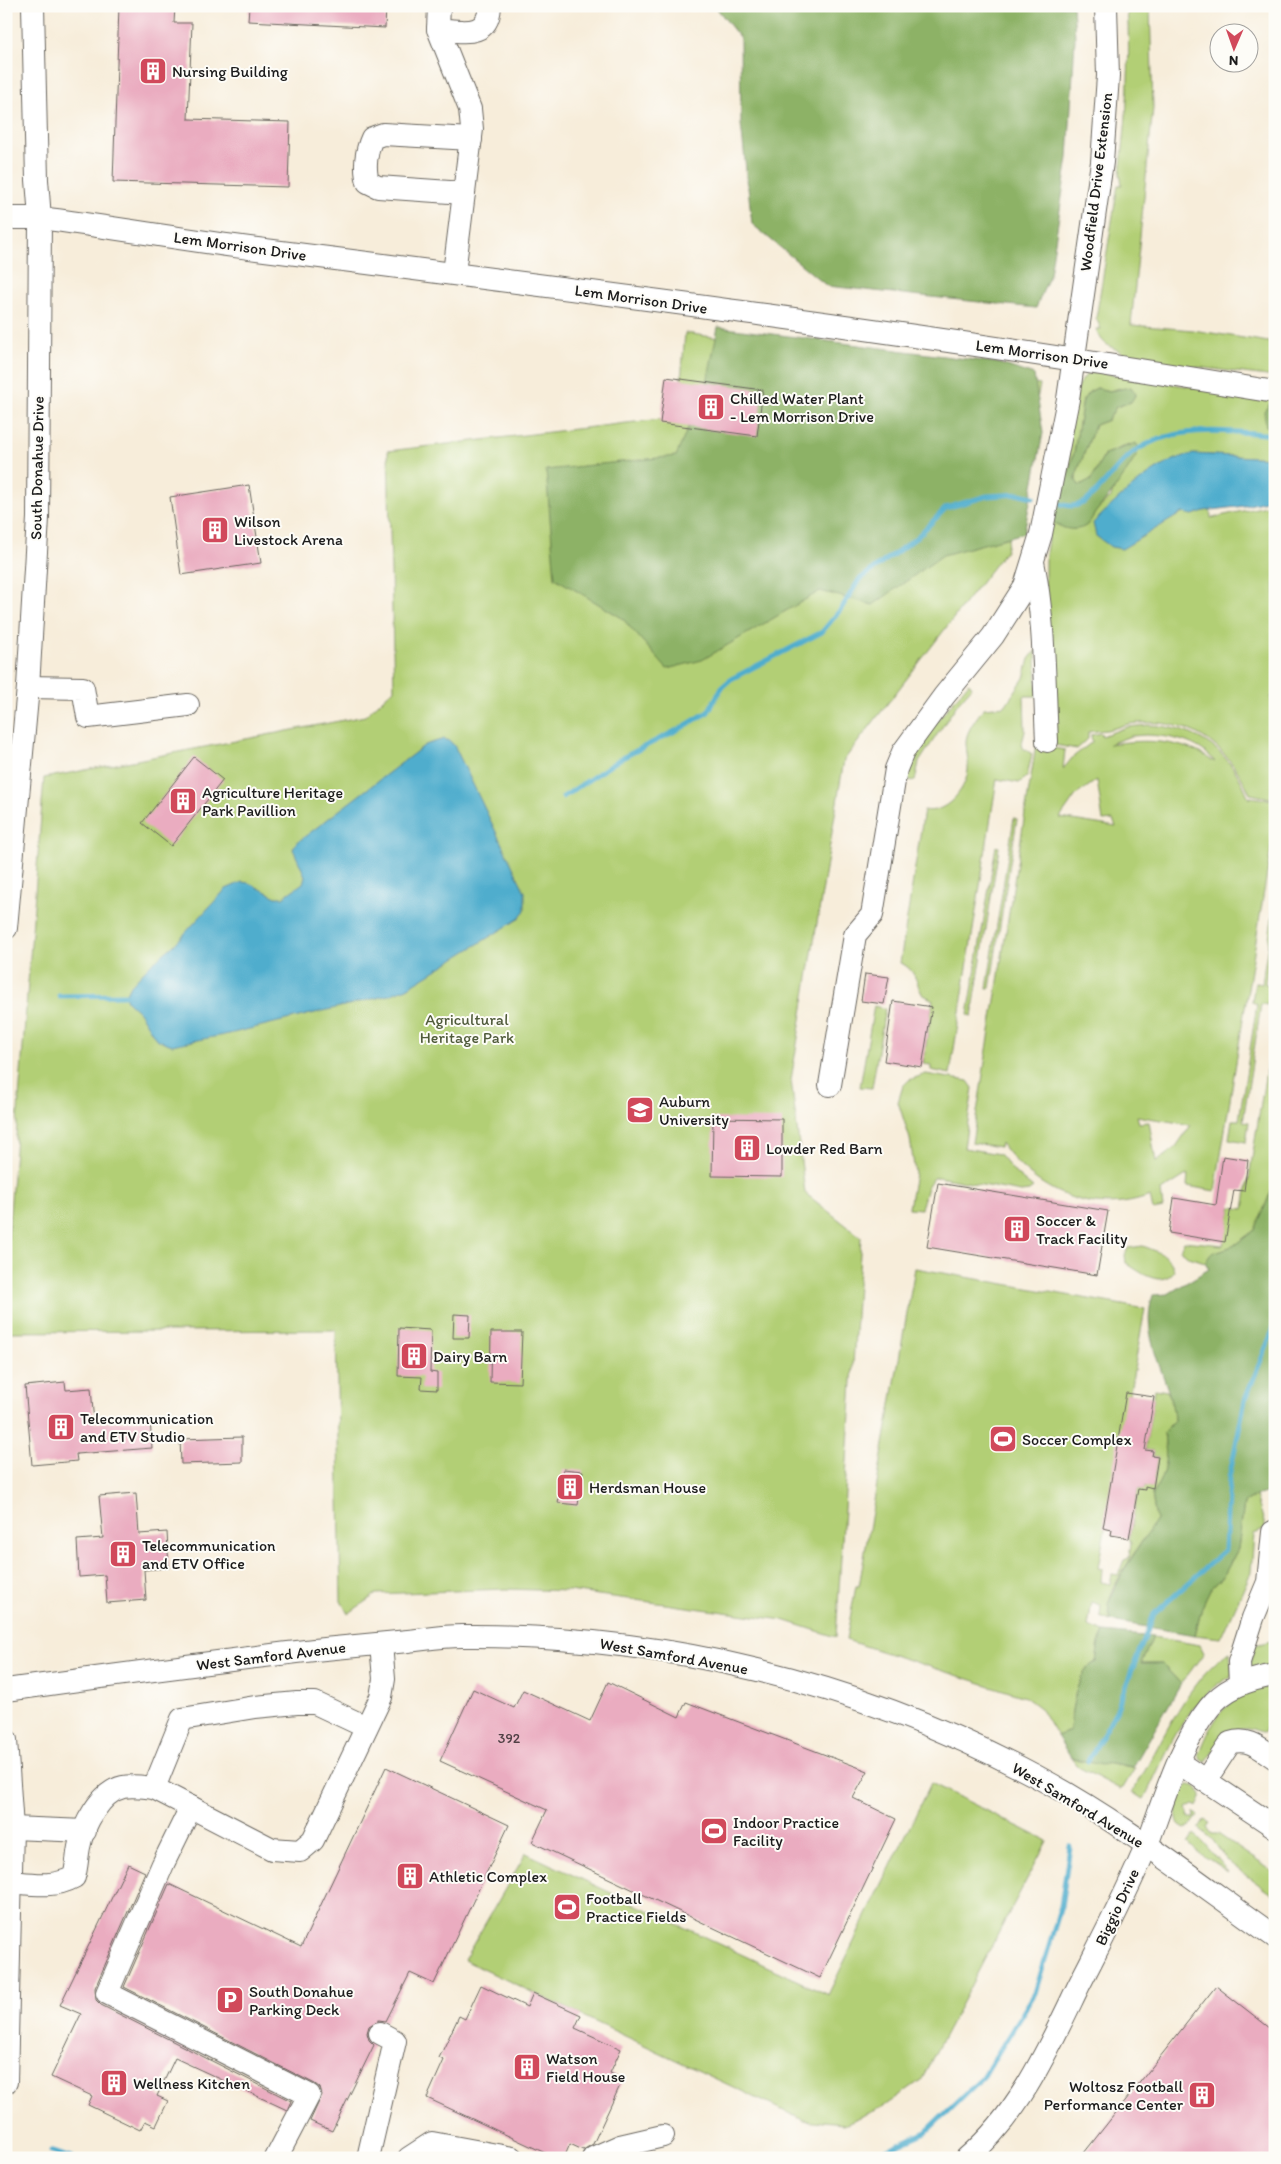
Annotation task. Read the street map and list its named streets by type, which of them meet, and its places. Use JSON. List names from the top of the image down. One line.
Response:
{"streets":{"street":["Woodfield Drive Extension","Lem Morrison Drive","South Donahue Drive","West Samford Avenue","Biggio Drive"]},"crossings":[["Woodfield Drive Extension","Lem Morrison Drive"],["Lem Morrison Drive","South Donahue Drive"],["West Samford Avenue","Biggio Drive"]],"parks":["Agricultural Heritage Park"],"places":{"building":["Nursing Building","Chilled Water Plant - Lem Morrison Drive","Wilson Livestock Arena","Agriculture Heritage Park Pavillion","Lowder Red Barn","Soccer & Track Facility","Dairy Barn","Telecommunication and ETV Studio","Herdsman House","Telecommunication and ETV Office","Athletic Complex","Watson Field House","Wellness Kitchen","Woltosz Football Performance Center"],"school or university":["Auburn University"],"sports":["Soccer Complex","Indoor Practice Facility","Football Practice Fields"],"parking":["South Donahue Parking Deck"]},"house_numbers":["392"],"north":"bottom"}
